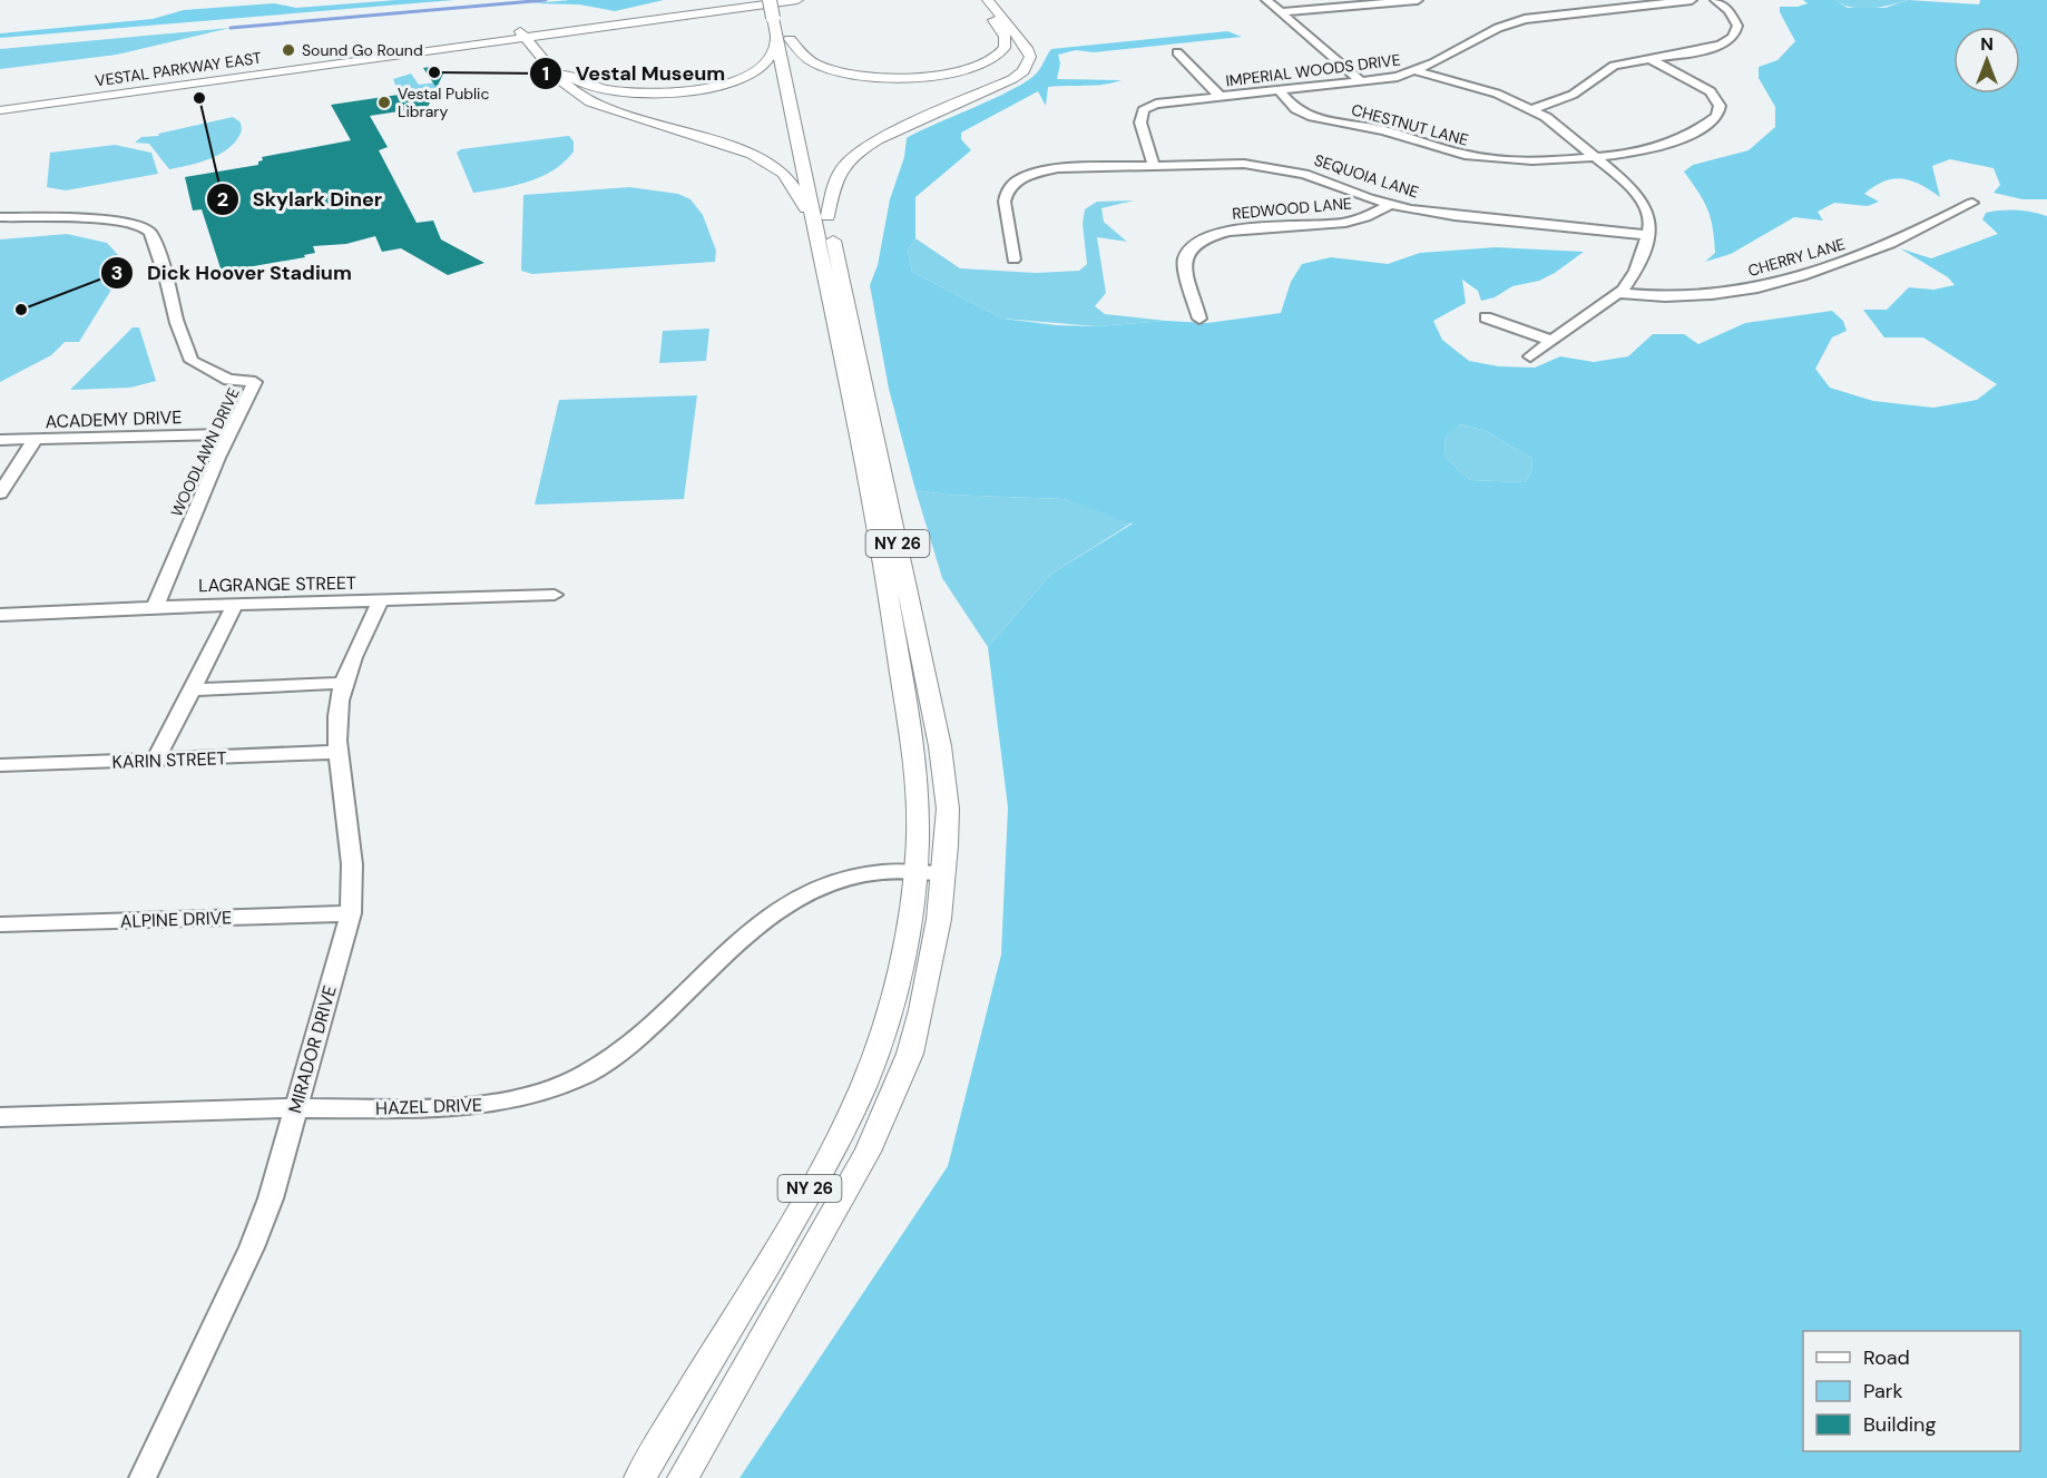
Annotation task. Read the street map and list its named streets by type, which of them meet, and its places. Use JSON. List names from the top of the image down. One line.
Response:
{"streets":{"main road":["VESTAL PARKWAY EAST","NY 26"],"street":["IMPERIAL WOODS DRIVE","CHESTNUT LANE","SEQUOIA LANE","REDWOOD LANE","CHERRY LANE","ACADEMY DRIVE","WOODLAWN DRIVE","LAGRANGE STREET","KARIN STREET","ALPINE DRIVE","MIRADOR DRIVE","HAZEL DRIVE"]},"crossings":[["IMPERIAL WOODS DRIVE","CHESTNUT LANE"],["IMPERIAL WOODS DRIVE","SEQUOIA LANE"],["SEQUOIA LANE","REDWOOD LANE"],["ACADEMY DRIVE","WOODLAWN DRIVE"],["WOODLAWN DRIVE","LAGRANGE STREET"],["NY 26","HAZEL DRIVE"],["LAGRANGE STREET","MIRADOR DRIVE"],["KARIN STREET","MIRADOR DRIVE"],["ALPINE DRIVE","MIRADOR DRIVE"],["MIRADOR DRIVE","HAZEL DRIVE"]],"places":["Sound Go Round","Vestal Museum","Skylark Diner","Vestal Public Library","Dick Hoover Stadium"],"legend":["Road","Park","Building"],"north":"top"}
